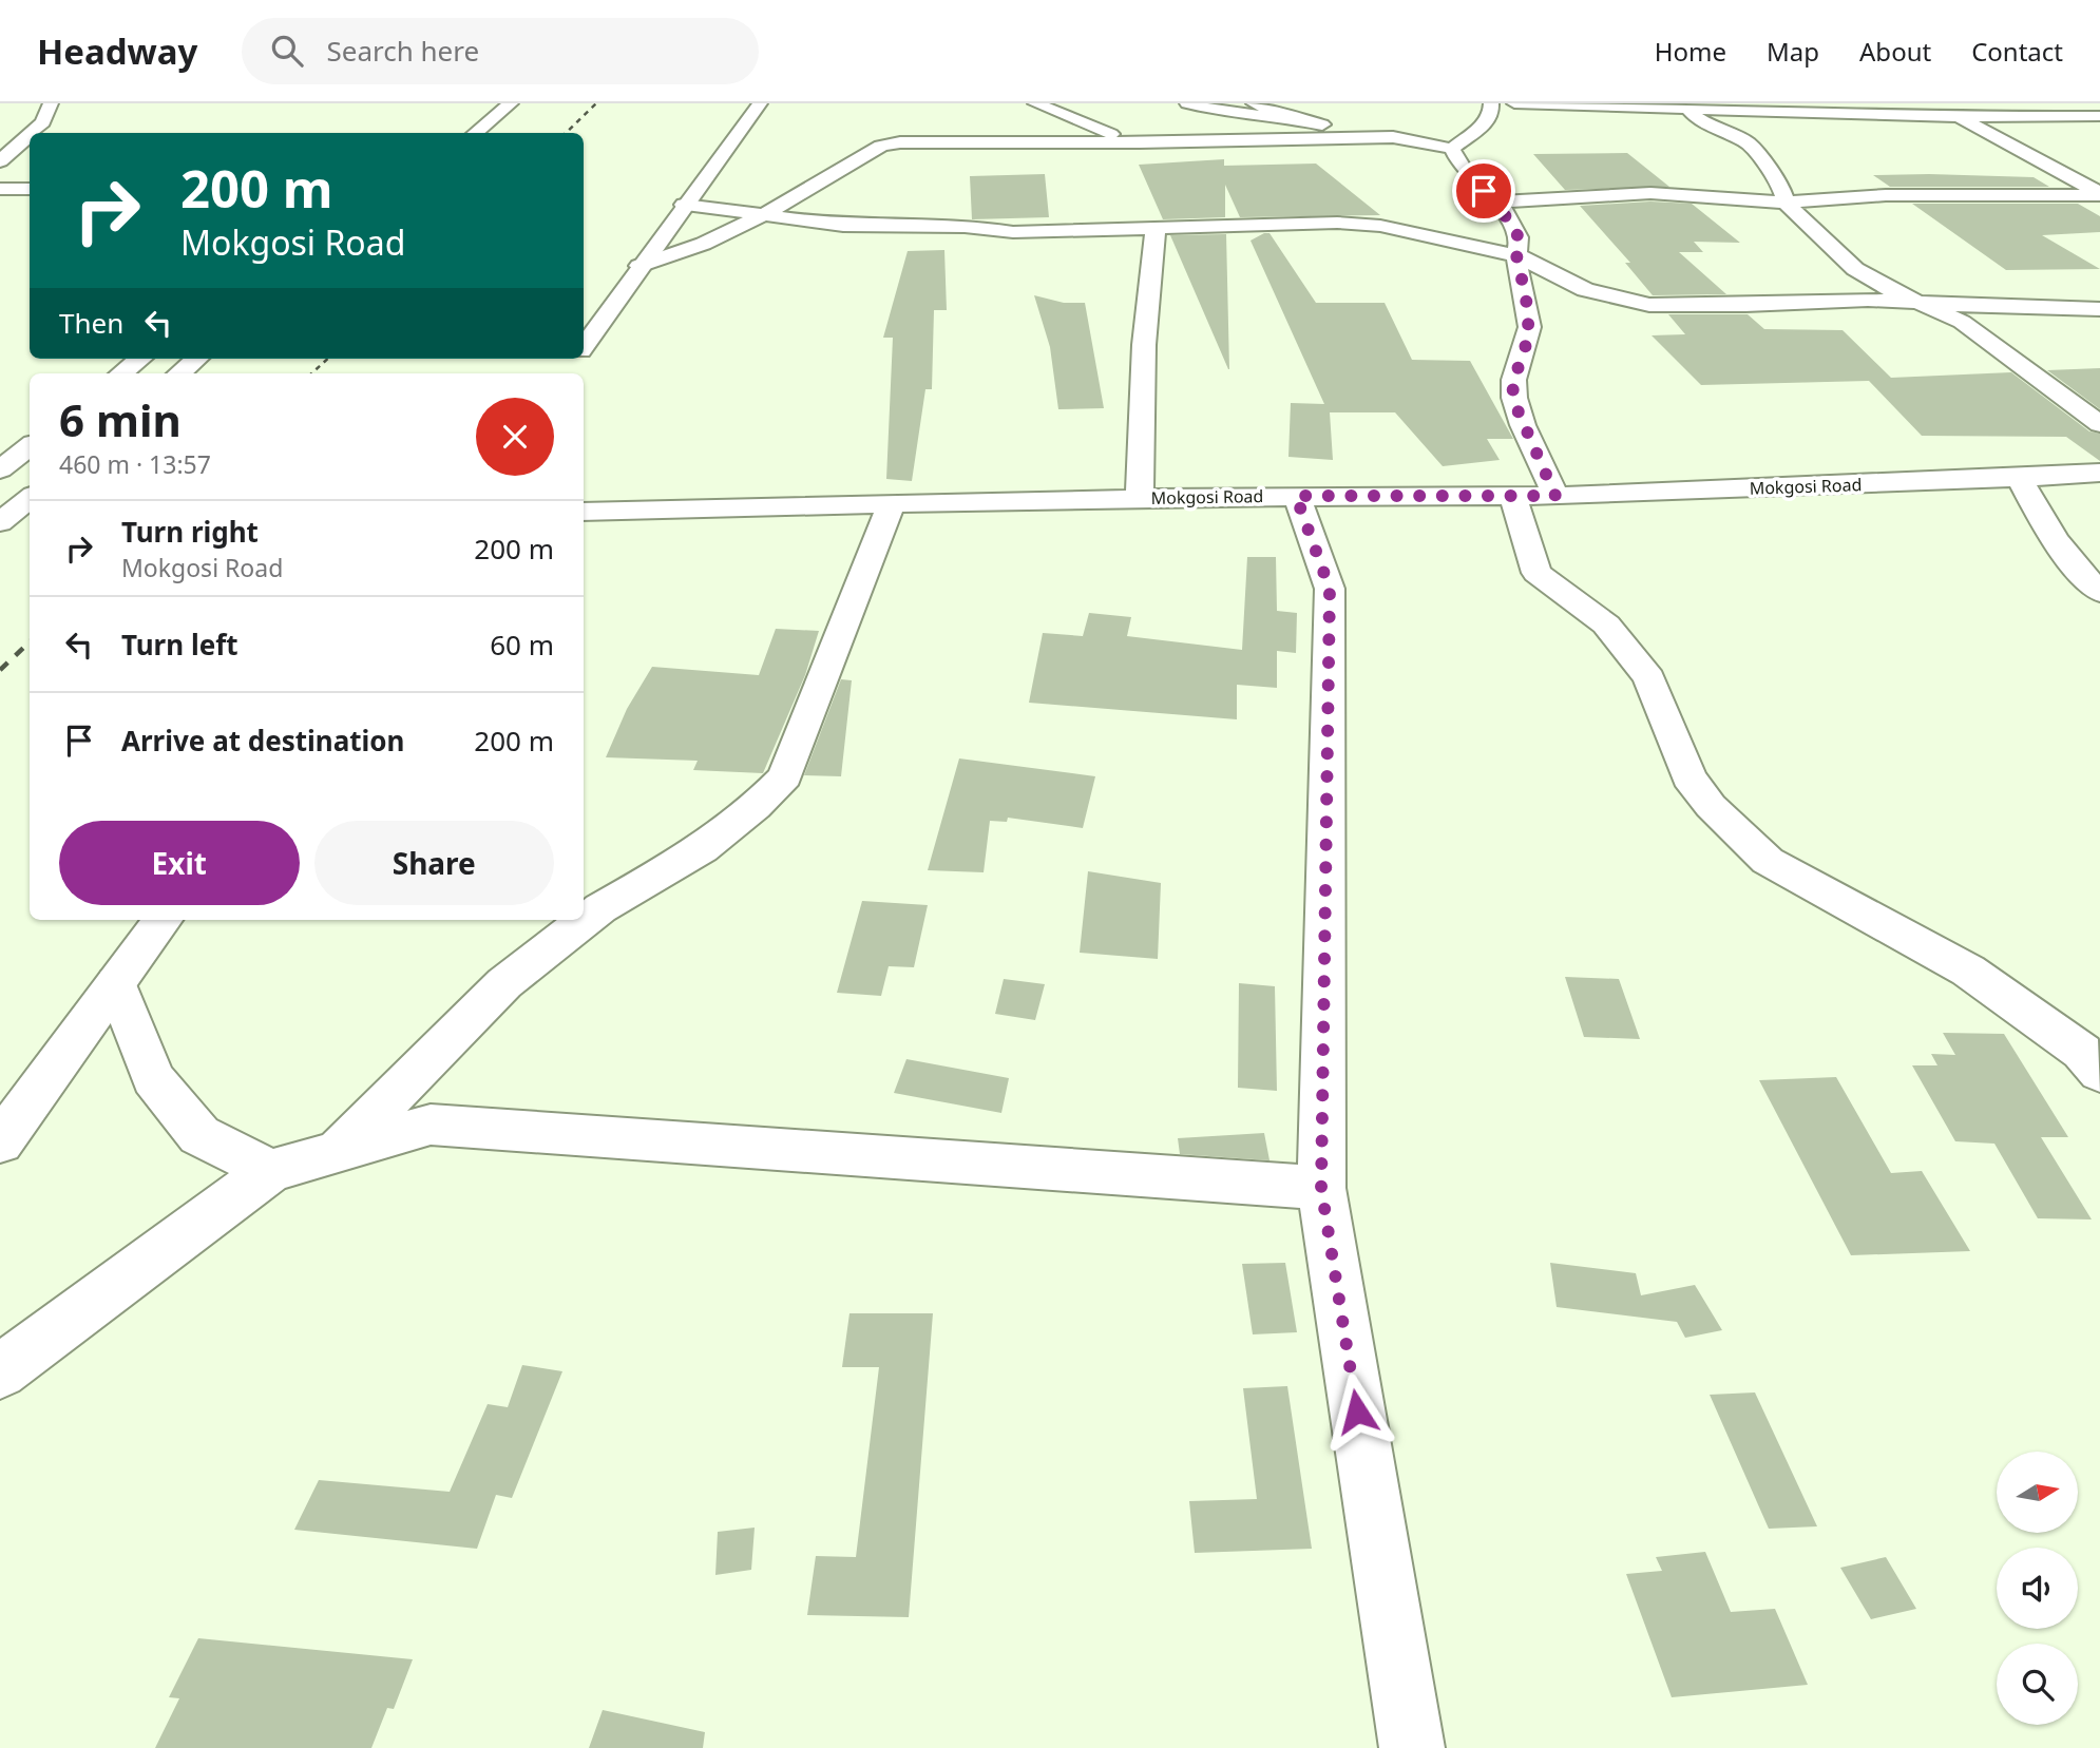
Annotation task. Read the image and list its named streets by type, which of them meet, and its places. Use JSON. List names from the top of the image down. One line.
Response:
{"streets":{"street":["Mokgosi Road"]},"north":"right","page":{"header":"Headway","search":"Search here","nav":["Home","Map","About","Contact"],"turn":["200 m","Mokgosi Road"],"then":"Then","heading":["6 min","460 m · 13:57"],"list":[{"name":"Turn right","note":"Mokgosi Road","value":"200 m"},{"name":"Turn left","value":"60 m"},{"name":"Arrive at destination","value":"200 m"}],"buttons":["Exit","Share"]}}
